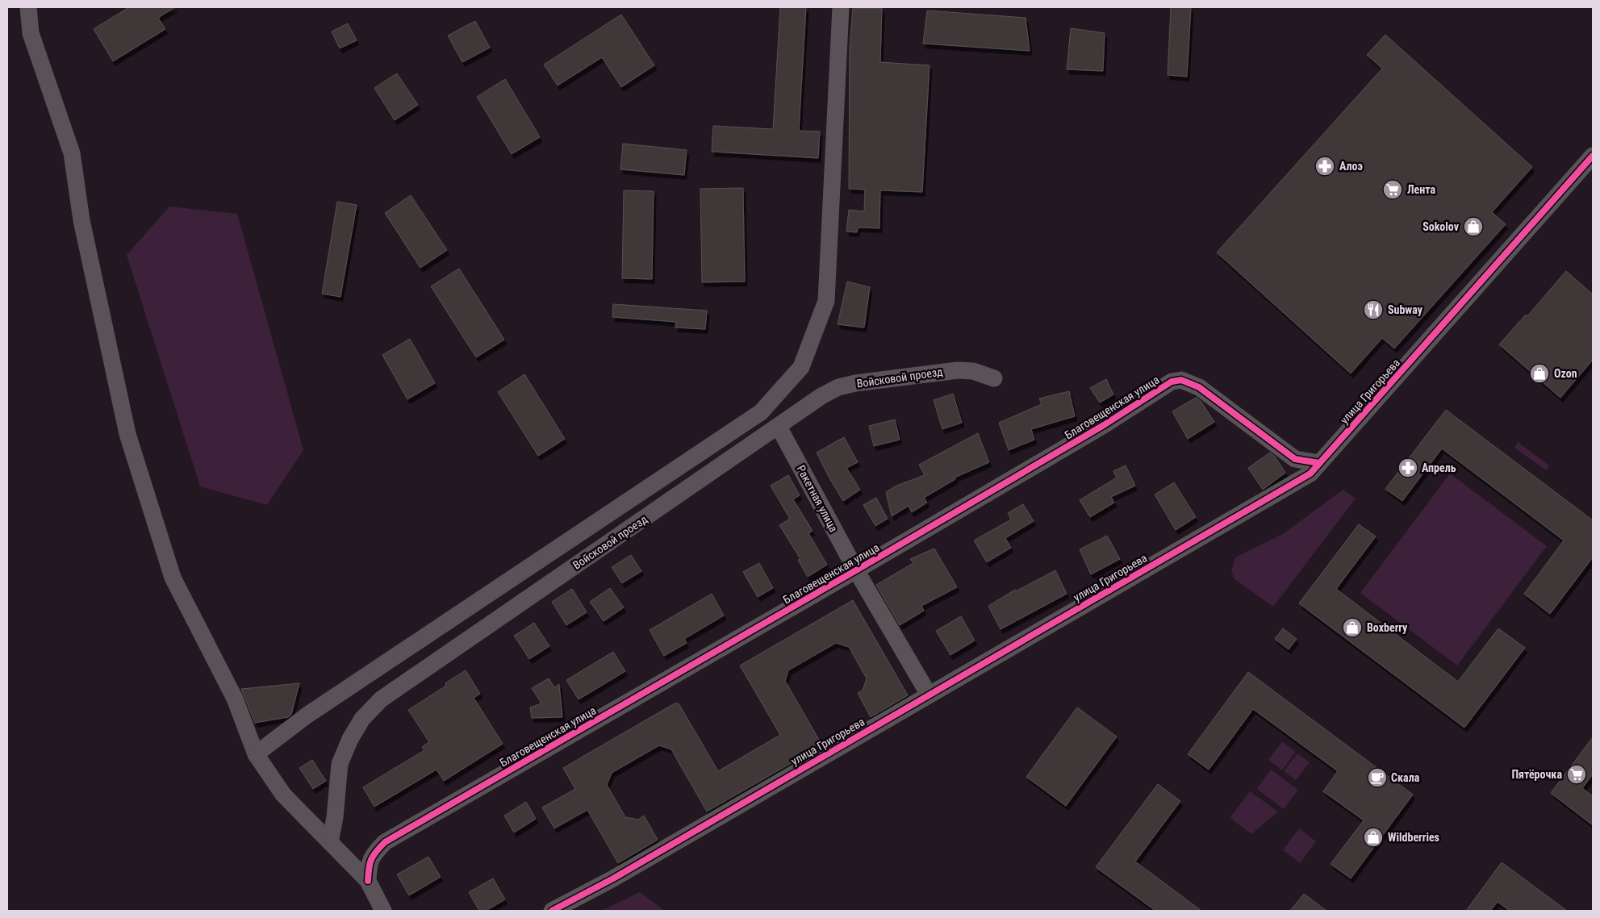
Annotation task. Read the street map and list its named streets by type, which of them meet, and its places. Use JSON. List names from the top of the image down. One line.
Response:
{"streets":{"street":["Войсковой проезд","улица Григорьева","Благовещенская улица","Ракетная улица"]},"crossings":[["Войсковой проезд","Ракетная улица"],["улица Григорьева","Благовещенская улица"],["улица Григорьева","Ракетная улица"],["Благовещенская улица","Ракетная улица"]],"places":{"pharmacy":["Алоэ","Апрель"],"supermarket":["Лента","Пятёрочка"],"shop":["Sokolov","Ozon","Boxberry","Wildberries"],"restaurant":["Subway"],"cafe":["Скала"]}}
